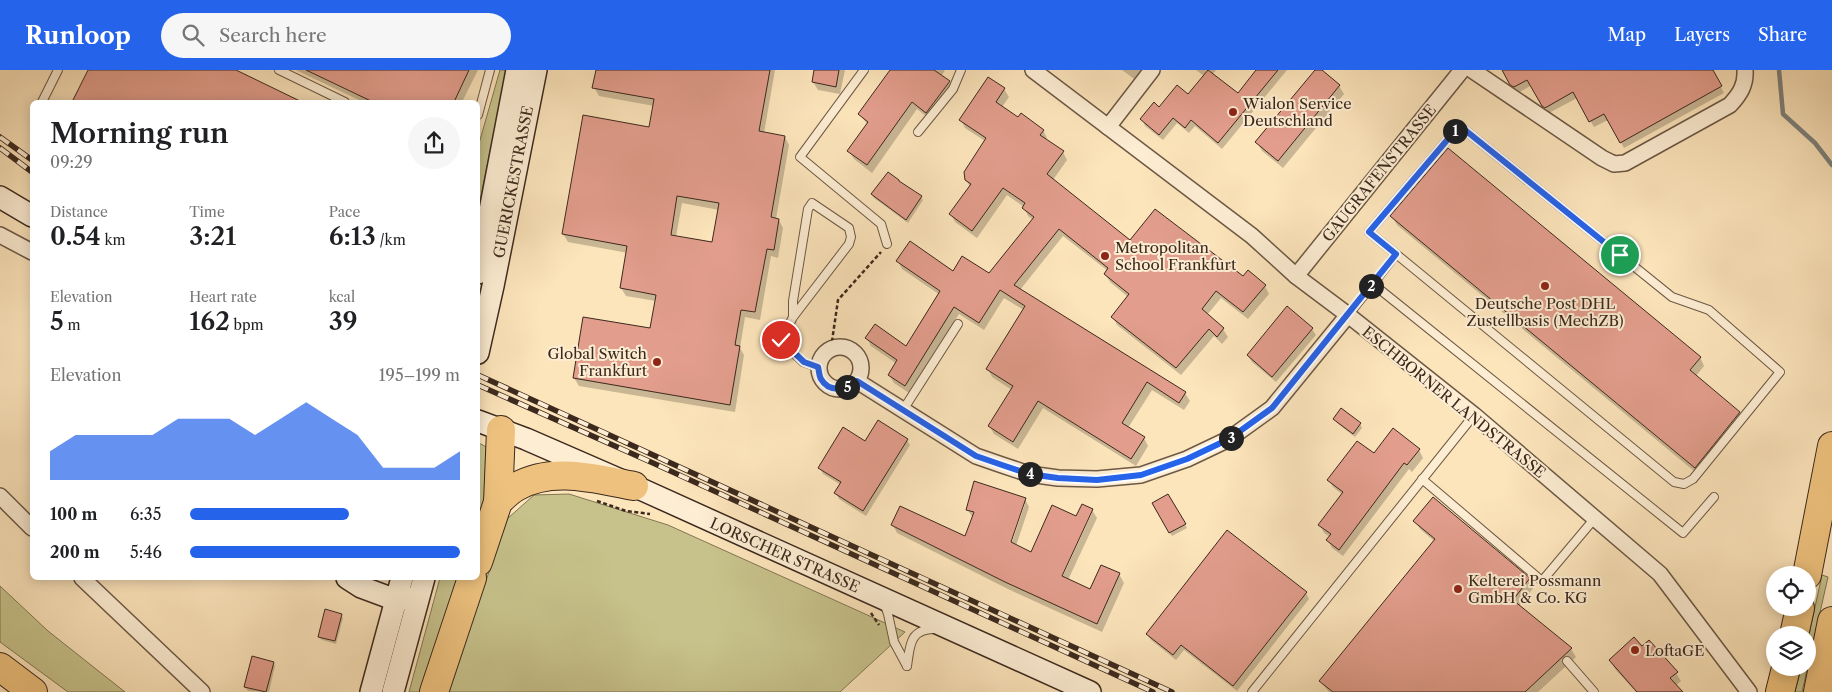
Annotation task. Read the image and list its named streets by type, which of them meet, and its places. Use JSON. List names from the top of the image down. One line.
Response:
{"streets":{"main road":["GUERICKESTRASSE","LORSCHER STRASSE"],"street":["GAUGRAFENSTRASSE","ESCHBORNER LANDSTRASSE"]},"crossings":[["GAUGRAFENSTRASSE","ESCHBORNER LANDSTRASSE"]],"places":["Wialon Service Deutschland","Metropolitan School Frankfurt","Deutsche Post DHL Zustellbasis (MechZB)","Global Switch Frankfurt","Kelterei Possmann GmbH & Co. KG","LoftaGE"],"page":{"header":"Runloop","search":"Search here","nav":["Map","Layers","Share"],"heading":["Morning run","09:29"],"pins":["1","2","5","3","4"],"stats":[["Distance","0.54 km"],["Time","3:21"],["Pace","6:13 /km"],["Elevation","5 m"],["Heart rate","162 bpm"],["kcal","39"]],"chart":["Elevation","195–199 m"],"list":[{"name":"100 m","note":"6:35"},{"name":"200 m","note":"5:46"}]}}
